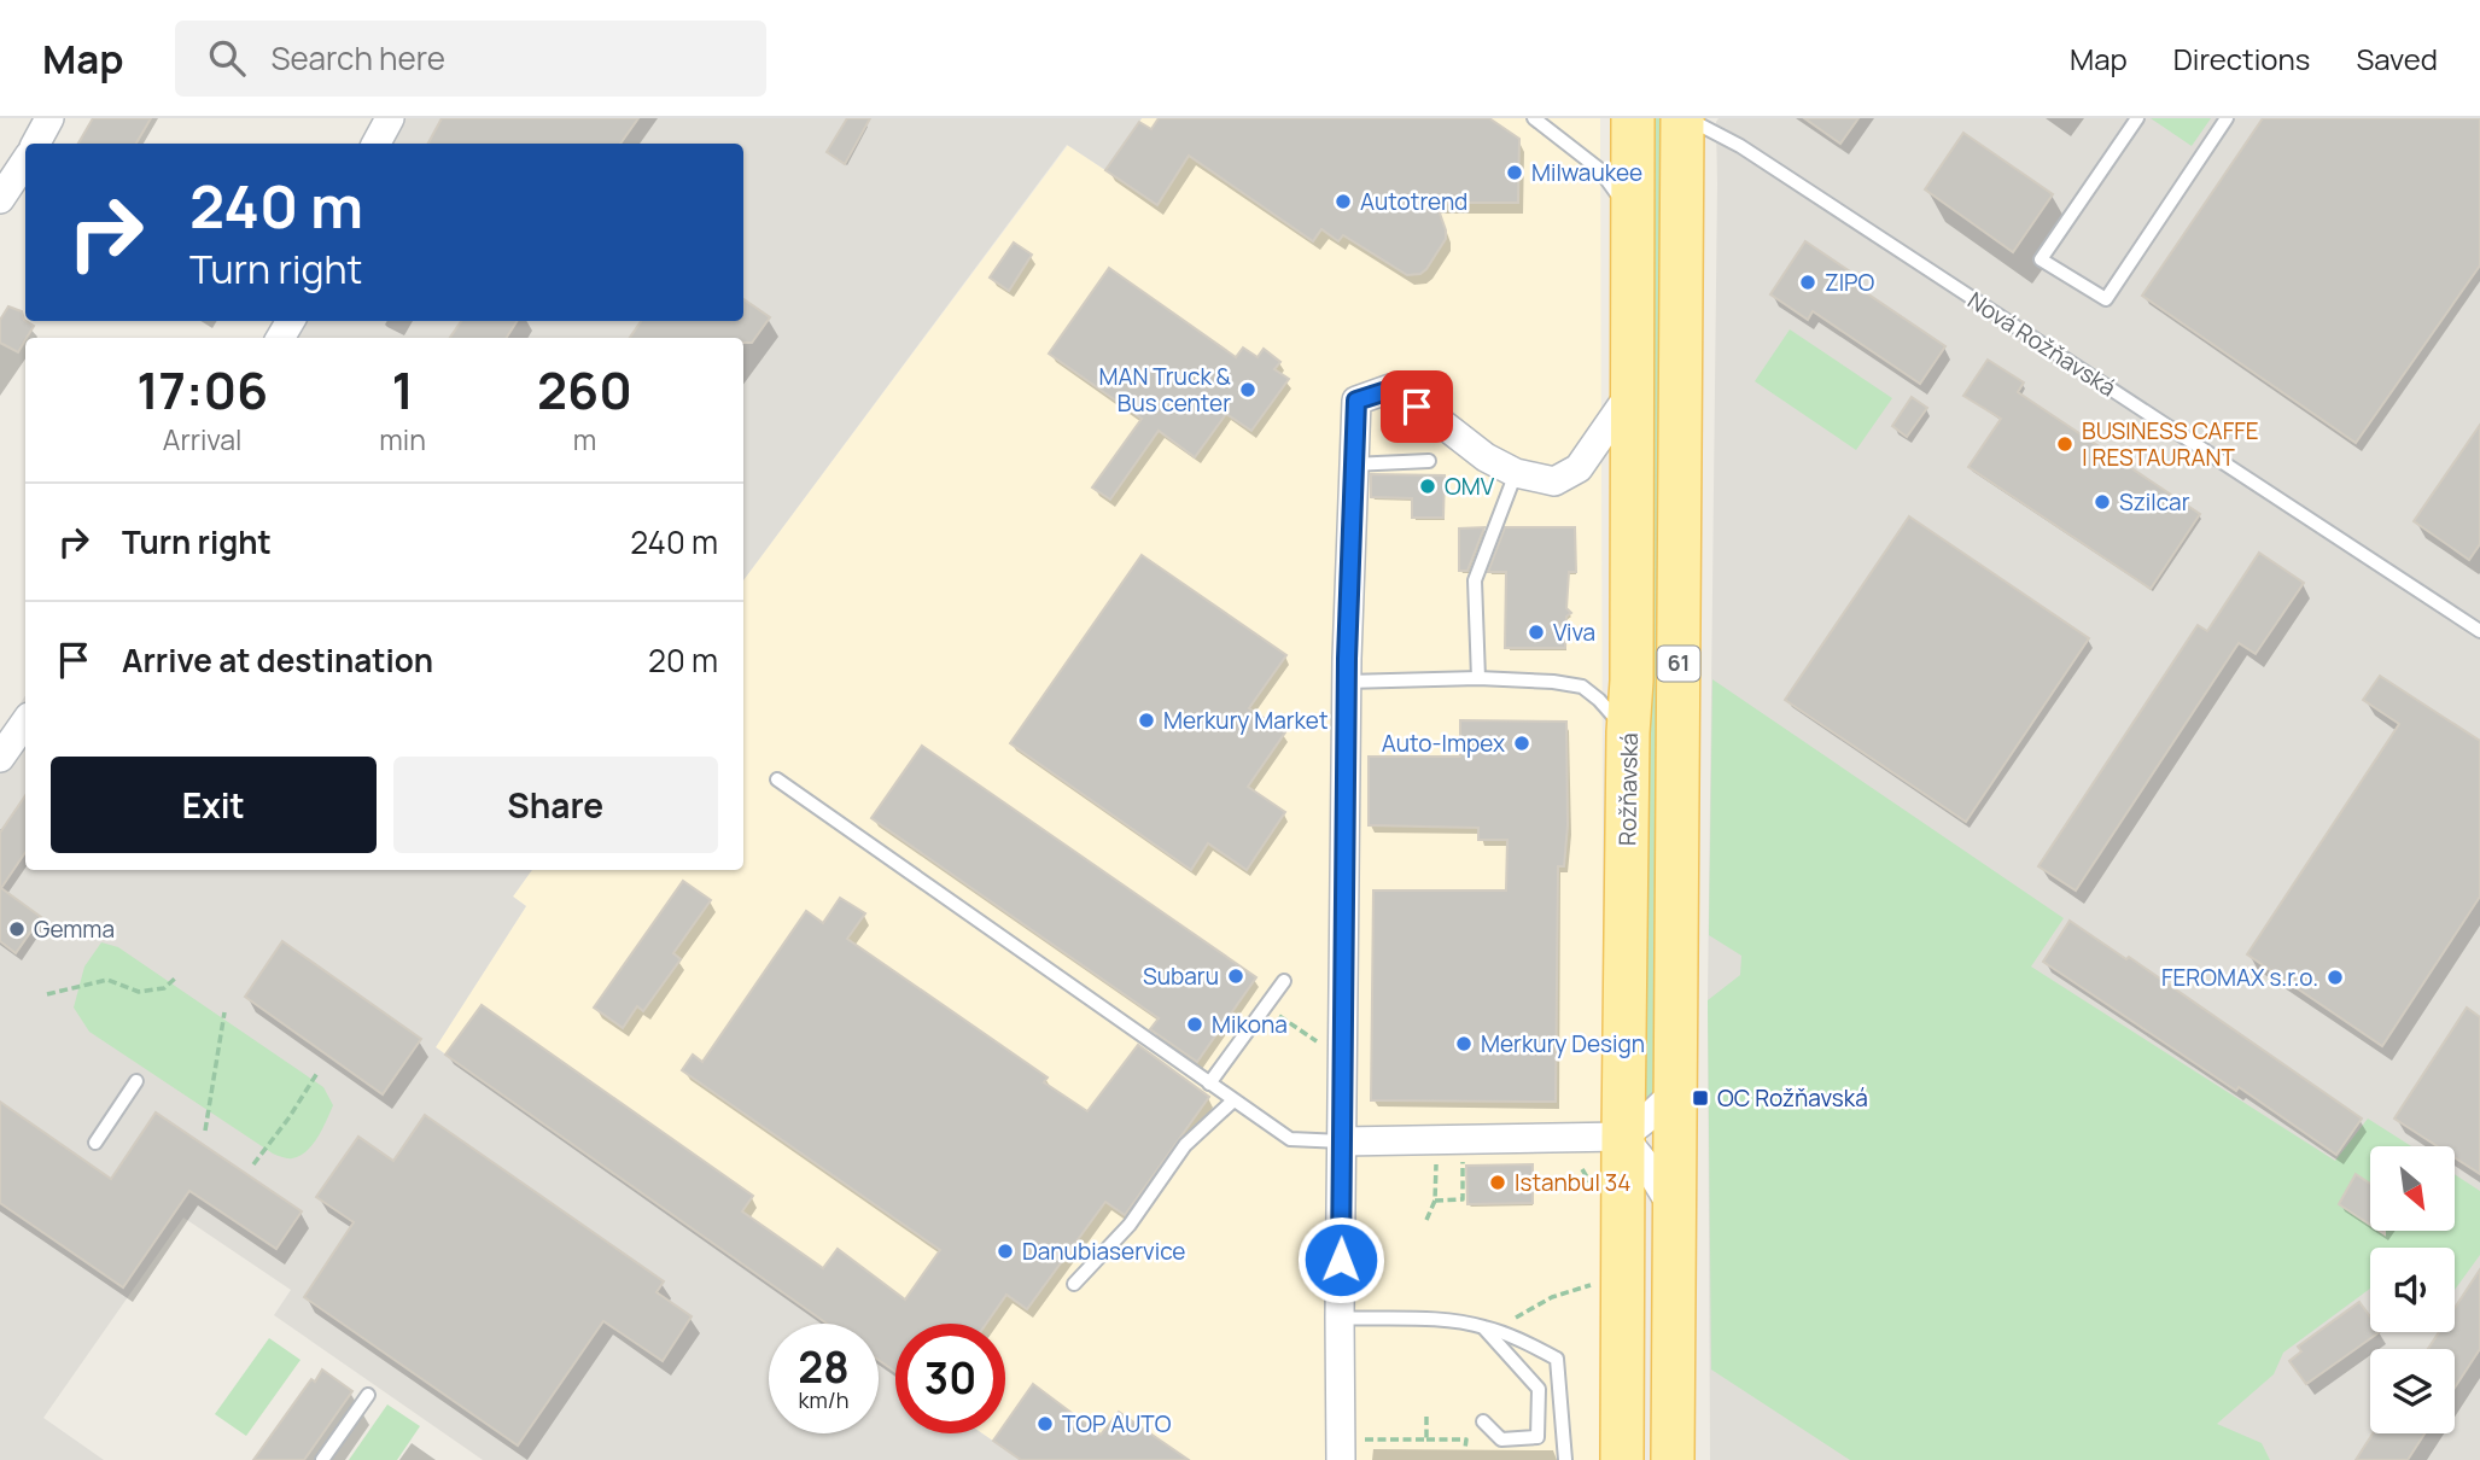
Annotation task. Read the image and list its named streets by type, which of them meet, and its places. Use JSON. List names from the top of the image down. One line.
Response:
{"streets":{"main road":["61","Rožňavská"],"lane":["Nová Rožňavská"]},"crossings":[["Nová Rožňavská","61"]],"places":{"other":["Milwaukee","Autotrend","ZIPO","MAN Truck & Bus center","BUSINESS CAFFE | RESTAURANT","OMV","Szilcar","Viva","Merkury Market","Auto-Impex","Gemma","Subaru","FEROMAX s.r.o.","Mikona","Merkury Design","Istanbul 34","Danubiaservice","TOP AUTO"],"transit":["OC Rožňavská"]},"north":"bottom right","page":{"header":"Map","search":"Search here","nav":["Map","Directions","Saved"],"turn":["240 m","Turn right"],"eta":["17:06","Arrival","1","min","260","m"],"list":[{"name":"Turn right","value":"240 m"},{"name":"Arrive at destination","value":"20 m"}],"buttons":["Exit","Share"],"speed":"28 km/h","limit":"30"}}
